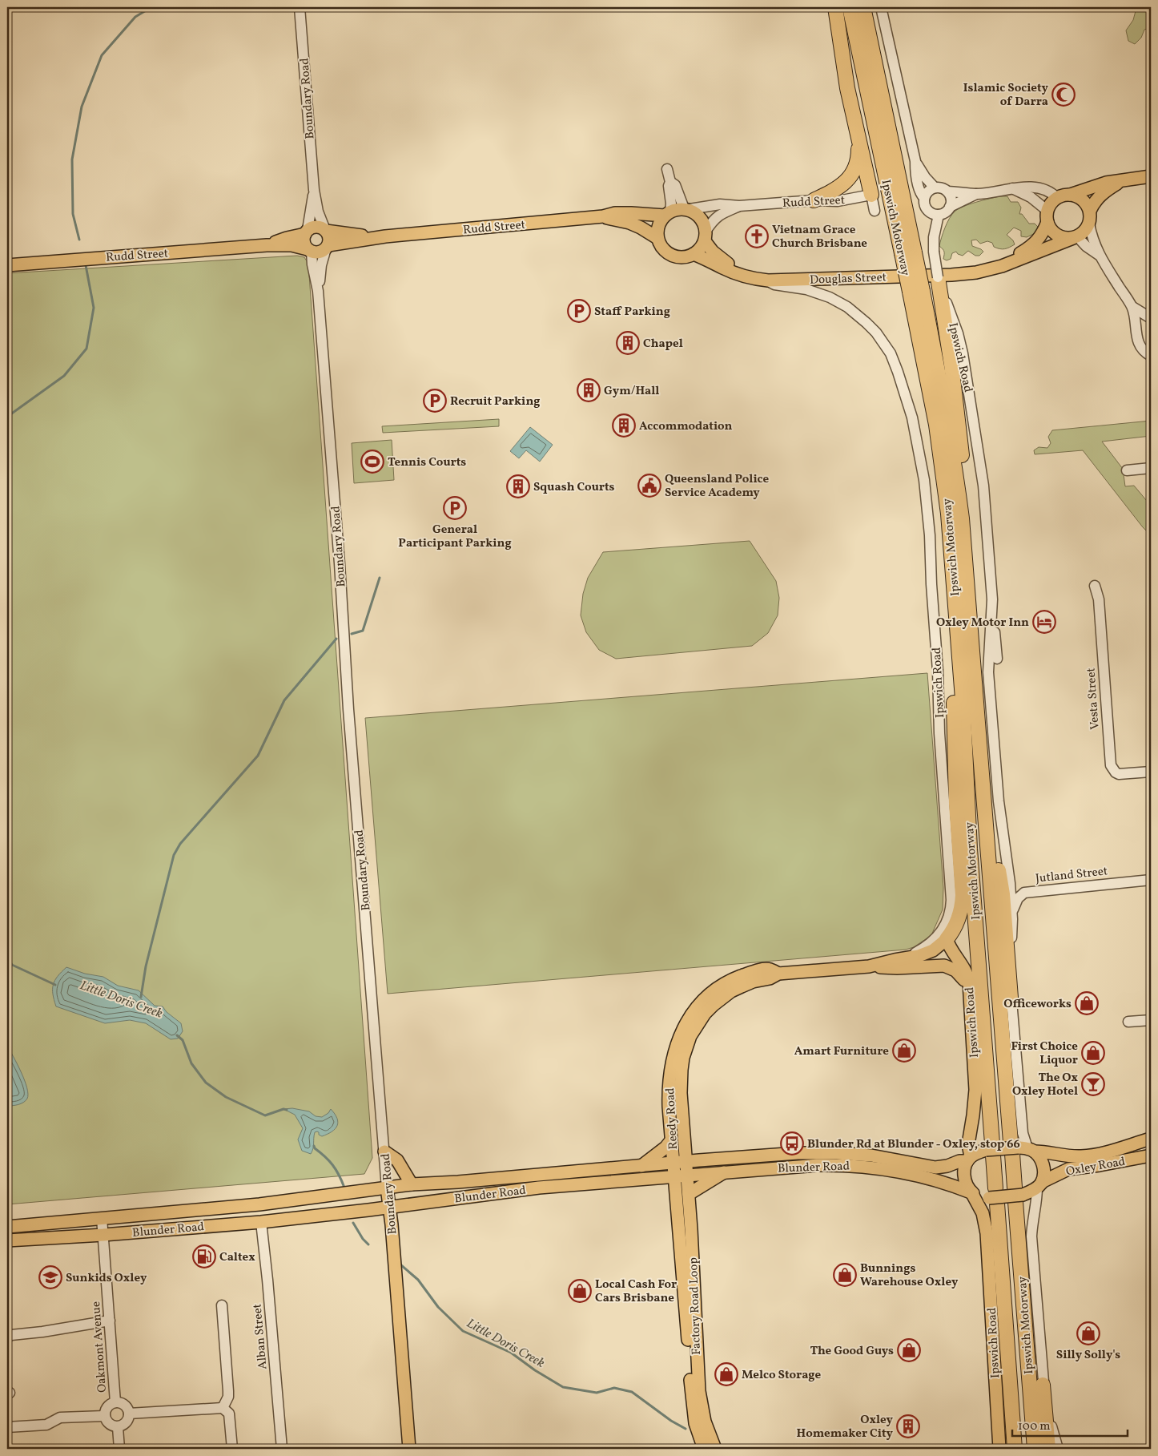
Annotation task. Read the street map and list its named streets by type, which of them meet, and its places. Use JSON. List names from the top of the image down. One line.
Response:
{"streets":{"highway":["Ipswich Motorway"],"main road":["Boundary Road","Rudd Street","Douglas Street","Ipswich Road","Reedy Road","Oxley Road","Blunder Road","Factory Road Loop"],"street":["Vesta Street","Jutland Street","Alban Street","Oakmont Avenue"]},"crossings":[["Boundary Road","Rudd Street"],["Boundary Road","Blunder Road"],["Rudd Street","Douglas Street"],["Ipswich Motorway","Ipswich Road"],["Ipswich Motorway","Oxley Road"],["Ipswich Motorway","Blunder Road"],["Douglas Street","Ipswich Road"],["Ipswich Road","Jutland Street"],["Ipswich Road","Reedy Road"],["Ipswich Road","Oxley Road"],["Ipswich Road","Blunder Road"],["Reedy Road","Blunder Road"],["Reedy Road","Factory Road Loop"],["Oxley Road","Blunder Road"],["Blunder Road","Factory Road Loop"],["Blunder Road","Alban Street"],["Blunder Road","Oakmont Avenue"]],"water":["Little Doris Creek"],"places":{"mosque":["Islamic Society of Darra"],"church":["Vietnam Grace Church Brisbane"],"parking":["Staff Parking","Recruit Parking","General Participant Parking"],"building":["Chapel","Gym/Hall","Accommodation","Squash Courts","Oxley Homemaker City"],"sports":["Tennis Courts"],"public building":["Queensland Police Service Academy"],"hotel":["Oxley Motor Inn"],"shop":["Officeworks","Amart Furniture","First Choice Liquor","Bunnings Warehouse Oxley","Local Cash For Cars Brisbane","Silly Solly's","The Good Guys","Melco Storage"],"bar":["The Ox Oxley Hotel"],"bus stop":["Blunder Rd at Blunder - Oxley, stop 66"],"fuel station":["Caltex"],"school or university":["Sunkids Oxley"]},"scale_bar":"100 m"}
